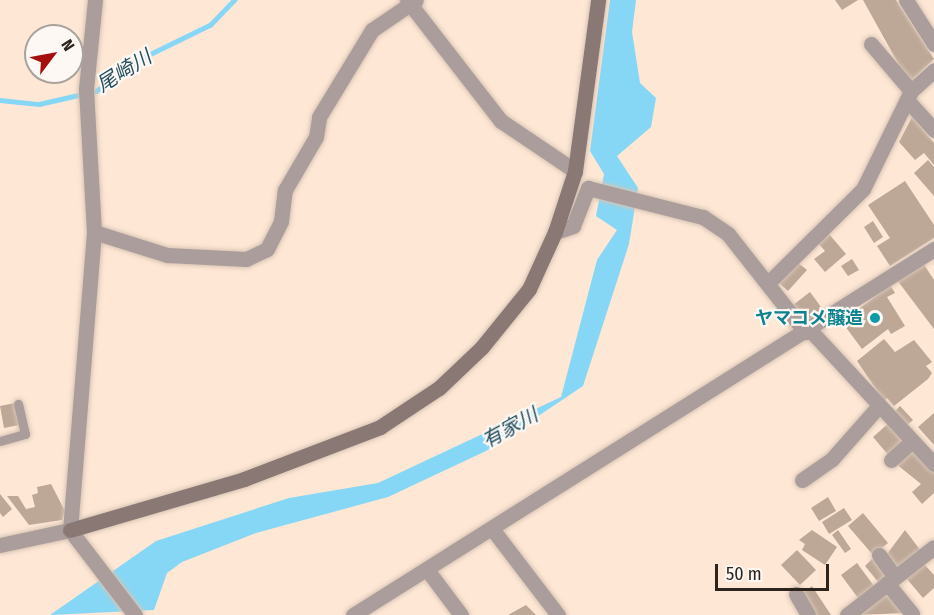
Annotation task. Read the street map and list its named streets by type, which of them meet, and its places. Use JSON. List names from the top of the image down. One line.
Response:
{"water":["尾崎川","有家川"],"places":["ヤマコメ醸造"],"scale_bar":"50 m","north":"top right"}
